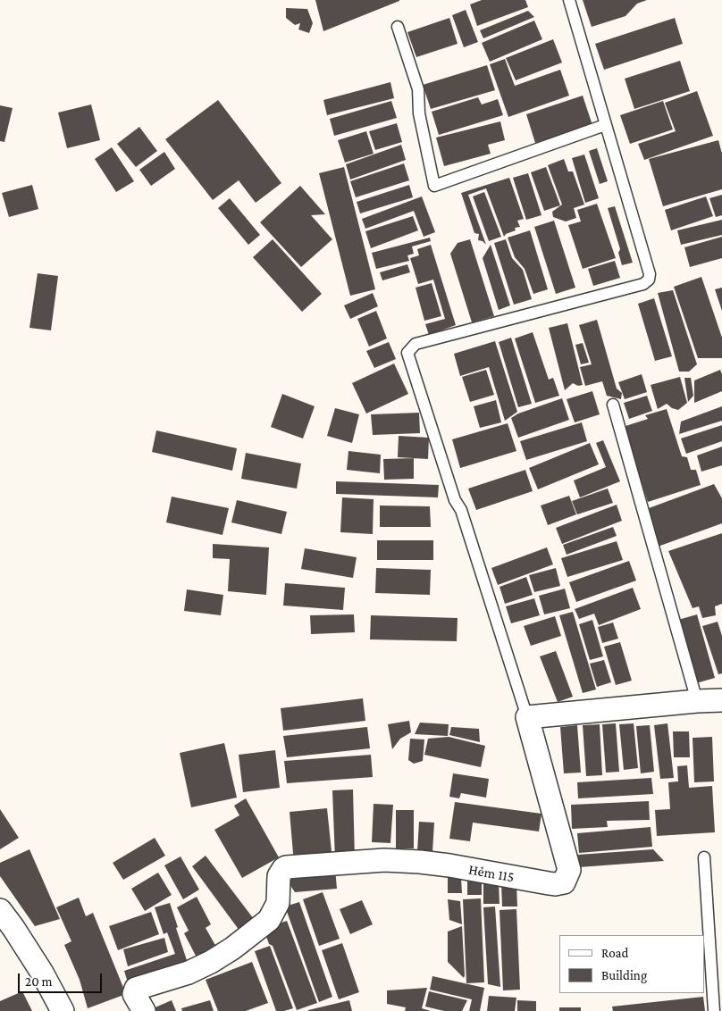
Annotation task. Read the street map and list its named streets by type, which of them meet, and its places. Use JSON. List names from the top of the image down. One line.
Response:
{"streets":{"street":["Hẻm 115"]},"legend":["Road","Building"],"scale_bar":"20 m"}
